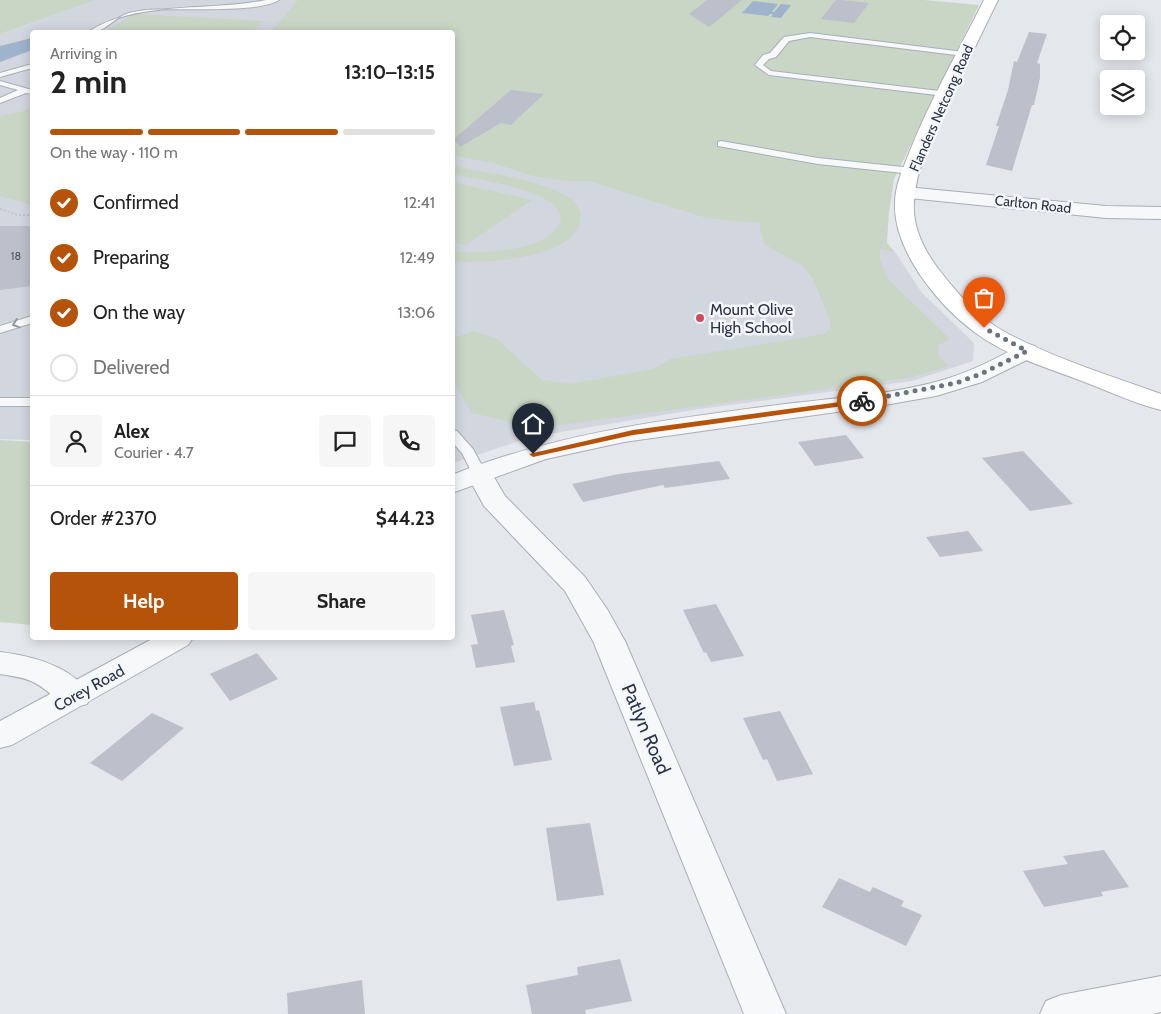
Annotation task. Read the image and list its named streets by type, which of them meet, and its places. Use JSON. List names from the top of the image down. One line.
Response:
{"streets":{"main road":["Flanders Netcong Road"],"street":["Carlton Road","Corey Road","Patlyn Road"]},"crossings":[["Flanders Netcong Road","Carlton Road"]],"places":["Mount Olive High School"],"house_numbers":["18"],"page":{"heading":["2 min","Arriving in","13:10–13:15"],"panel":["Alex","Courier · 4.7","Order #2370","$44.23"],"bar":"On the way · 110 m","list":[["Confirmed","12:41"],["Preparing","12:49"],["On the way","13:06"],"Delivered"],"buttons":["Help","Share"]}}
